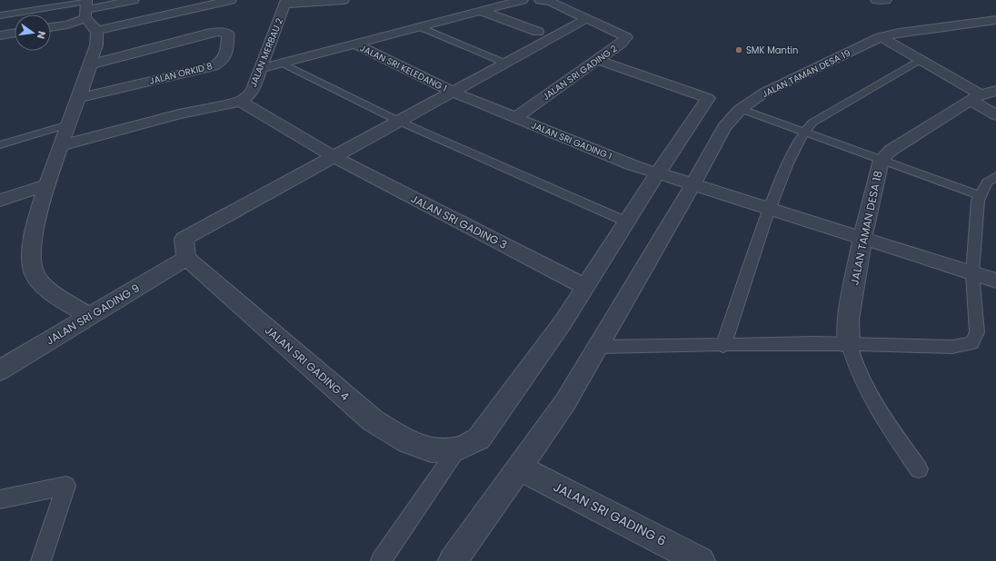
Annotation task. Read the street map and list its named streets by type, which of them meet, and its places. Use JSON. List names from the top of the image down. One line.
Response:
{"streets":{"street":["JALAN MERBAU 2","JALAN SRI KELEDANG 1","JALAN SRI GADING 2","JALAN ORKID 8","JALAN TAMAN DESA 19","JALAN SRI GADING 1","JALAN SRI GADING 3","JALAN TAMAN DESA 18","JALAN SRI GADING 9","JALAN SRI GADING 4","JALAN SRI GADING 6"]},"crossings":[["JALAN MERBAU 2","JALAN SRI GADING 3"],["JALAN SRI KELEDANG 1","JALAN SRI GADING 1"],["JALAN SRI KELEDANG 1","JALAN SRI GADING 9"],["JALAN SRI GADING 2","JALAN SRI GADING 1"],["JALAN SRI GADING 2","JALAN SRI GADING 9"],["JALAN TAMAN DESA 19","JALAN SRI GADING 1"],["JALAN TAMAN DESA 19","JALAN SRI GADING 6"],["JALAN SRI GADING 1","JALAN TAMAN DESA 18"],["JALAN SRI GADING 1","JALAN SRI GADING 9"],["JALAN SRI GADING 3","JALAN SRI GADING 9"],["JALAN SRI GADING 9","JALAN SRI GADING 4"]],"places":["SMK Mantin"],"north":"right"}
